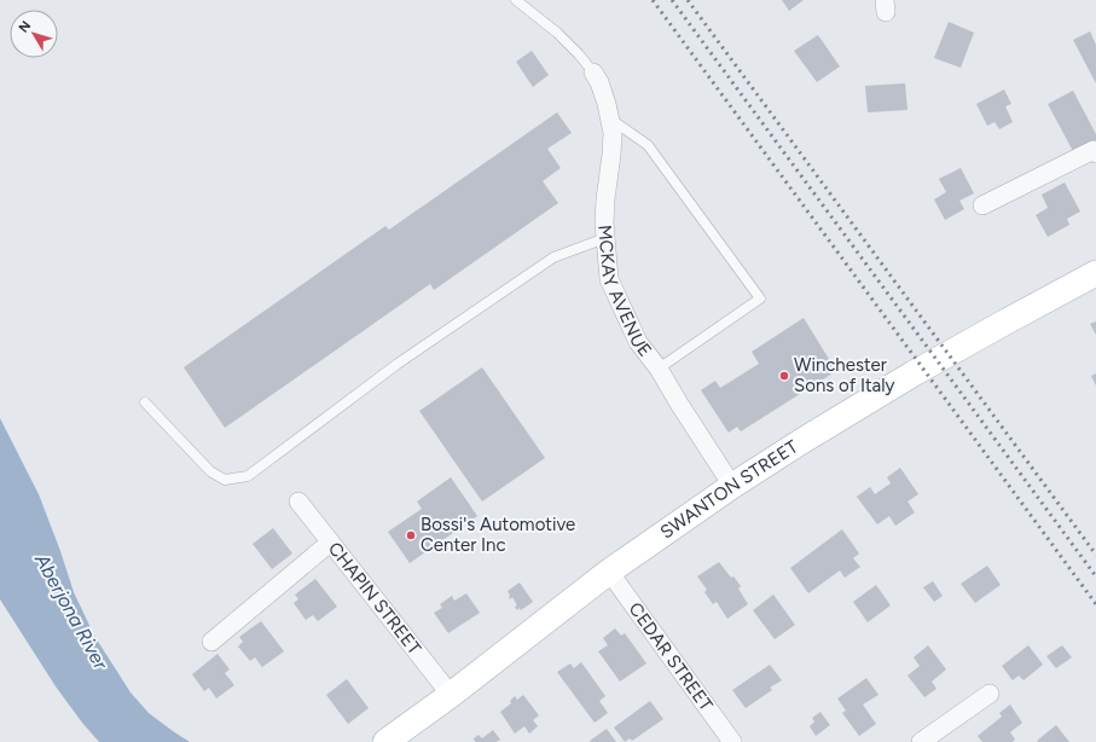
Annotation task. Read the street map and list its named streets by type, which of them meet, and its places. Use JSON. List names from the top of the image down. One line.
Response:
{"streets":{"street":["MCKAY AVENUE","SWANTON STREET","CHAPIN STREET","CEDAR STREET"]},"crossings":[["MCKAY AVENUE","SWANTON STREET"],["SWANTON STREET","CHAPIN STREET"],["SWANTON STREET","CEDAR STREET"]],"water":["Aberjona River"],"places":["Winchester Sons of Italy","Bossi's Automotive Center Inc"],"north":"top left"}
